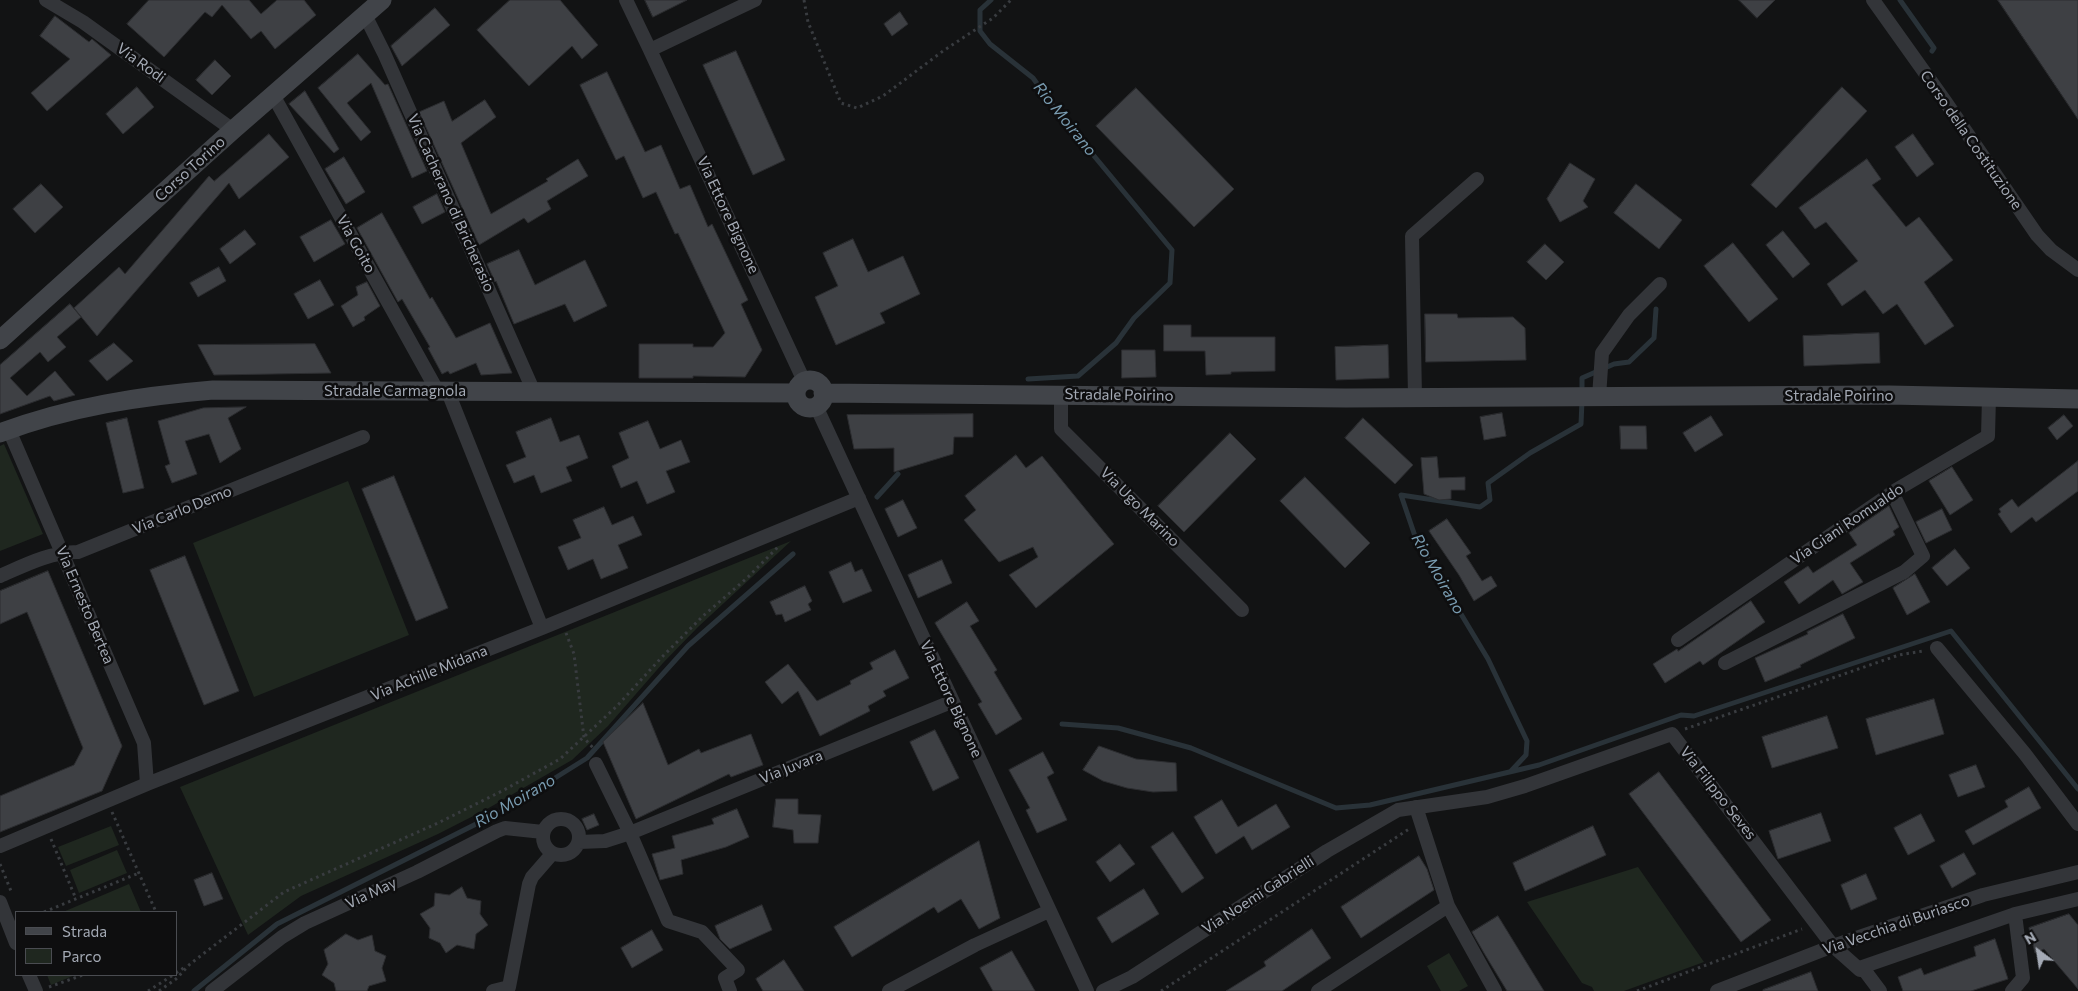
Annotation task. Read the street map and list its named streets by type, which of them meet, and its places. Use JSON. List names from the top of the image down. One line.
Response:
{"streets":{"main road":["Corso Torino","Stradale Carmagnola","Stradale Poirino"],"street":["Via Rodi","Corso della Costituzione","Via Cacherano di Bricherasio","Via Ettore Bignone","Via Goito","Via Ugo Marino","Via Carlo Demo","Via Giani Romualdo","Via Ernesto Bertea","Via Achille Midana","Via Juvara","Via Filippo Seves","Via May","Via Noemi Gabrielli","Via Vecchia di Buriasco"]},"crossings":[["Via Rodi","Corso Torino"],["Corso Torino","Via Cacherano di Bricherasio"],["Corso Torino","Via Goito"],["Via Cacherano di Bricherasio","Stradale Carmagnola"],["Via Ettore Bignone","Stradale Carmagnola"],["Via Ettore Bignone","Stradale Poirino"],["Via Ettore Bignone","Via Achille Midana"],["Via Ettore Bignone","Via Juvara"],["Via Goito","Stradale Carmagnola"],["Via Goito","Via Achille Midana"],["Stradale Carmagnola","Via Ernesto Bertea"],["Stradale Poirino","Via Ugo Marino"],["Stradale Poirino","Via Giani Romualdo"],["Via Carlo Demo","Via Ernesto Bertea"],["Via Ernesto Bertea","Via Achille Midana"],["Via Juvara","Via May"],["Via Filippo Seves","Via Noemi Gabrielli"],["Via Filippo Seves","Via Vecchia di Buriasco"]],"water":["Rio Moirano"],"legend":["Strada","Parco"],"north":"top left"}
